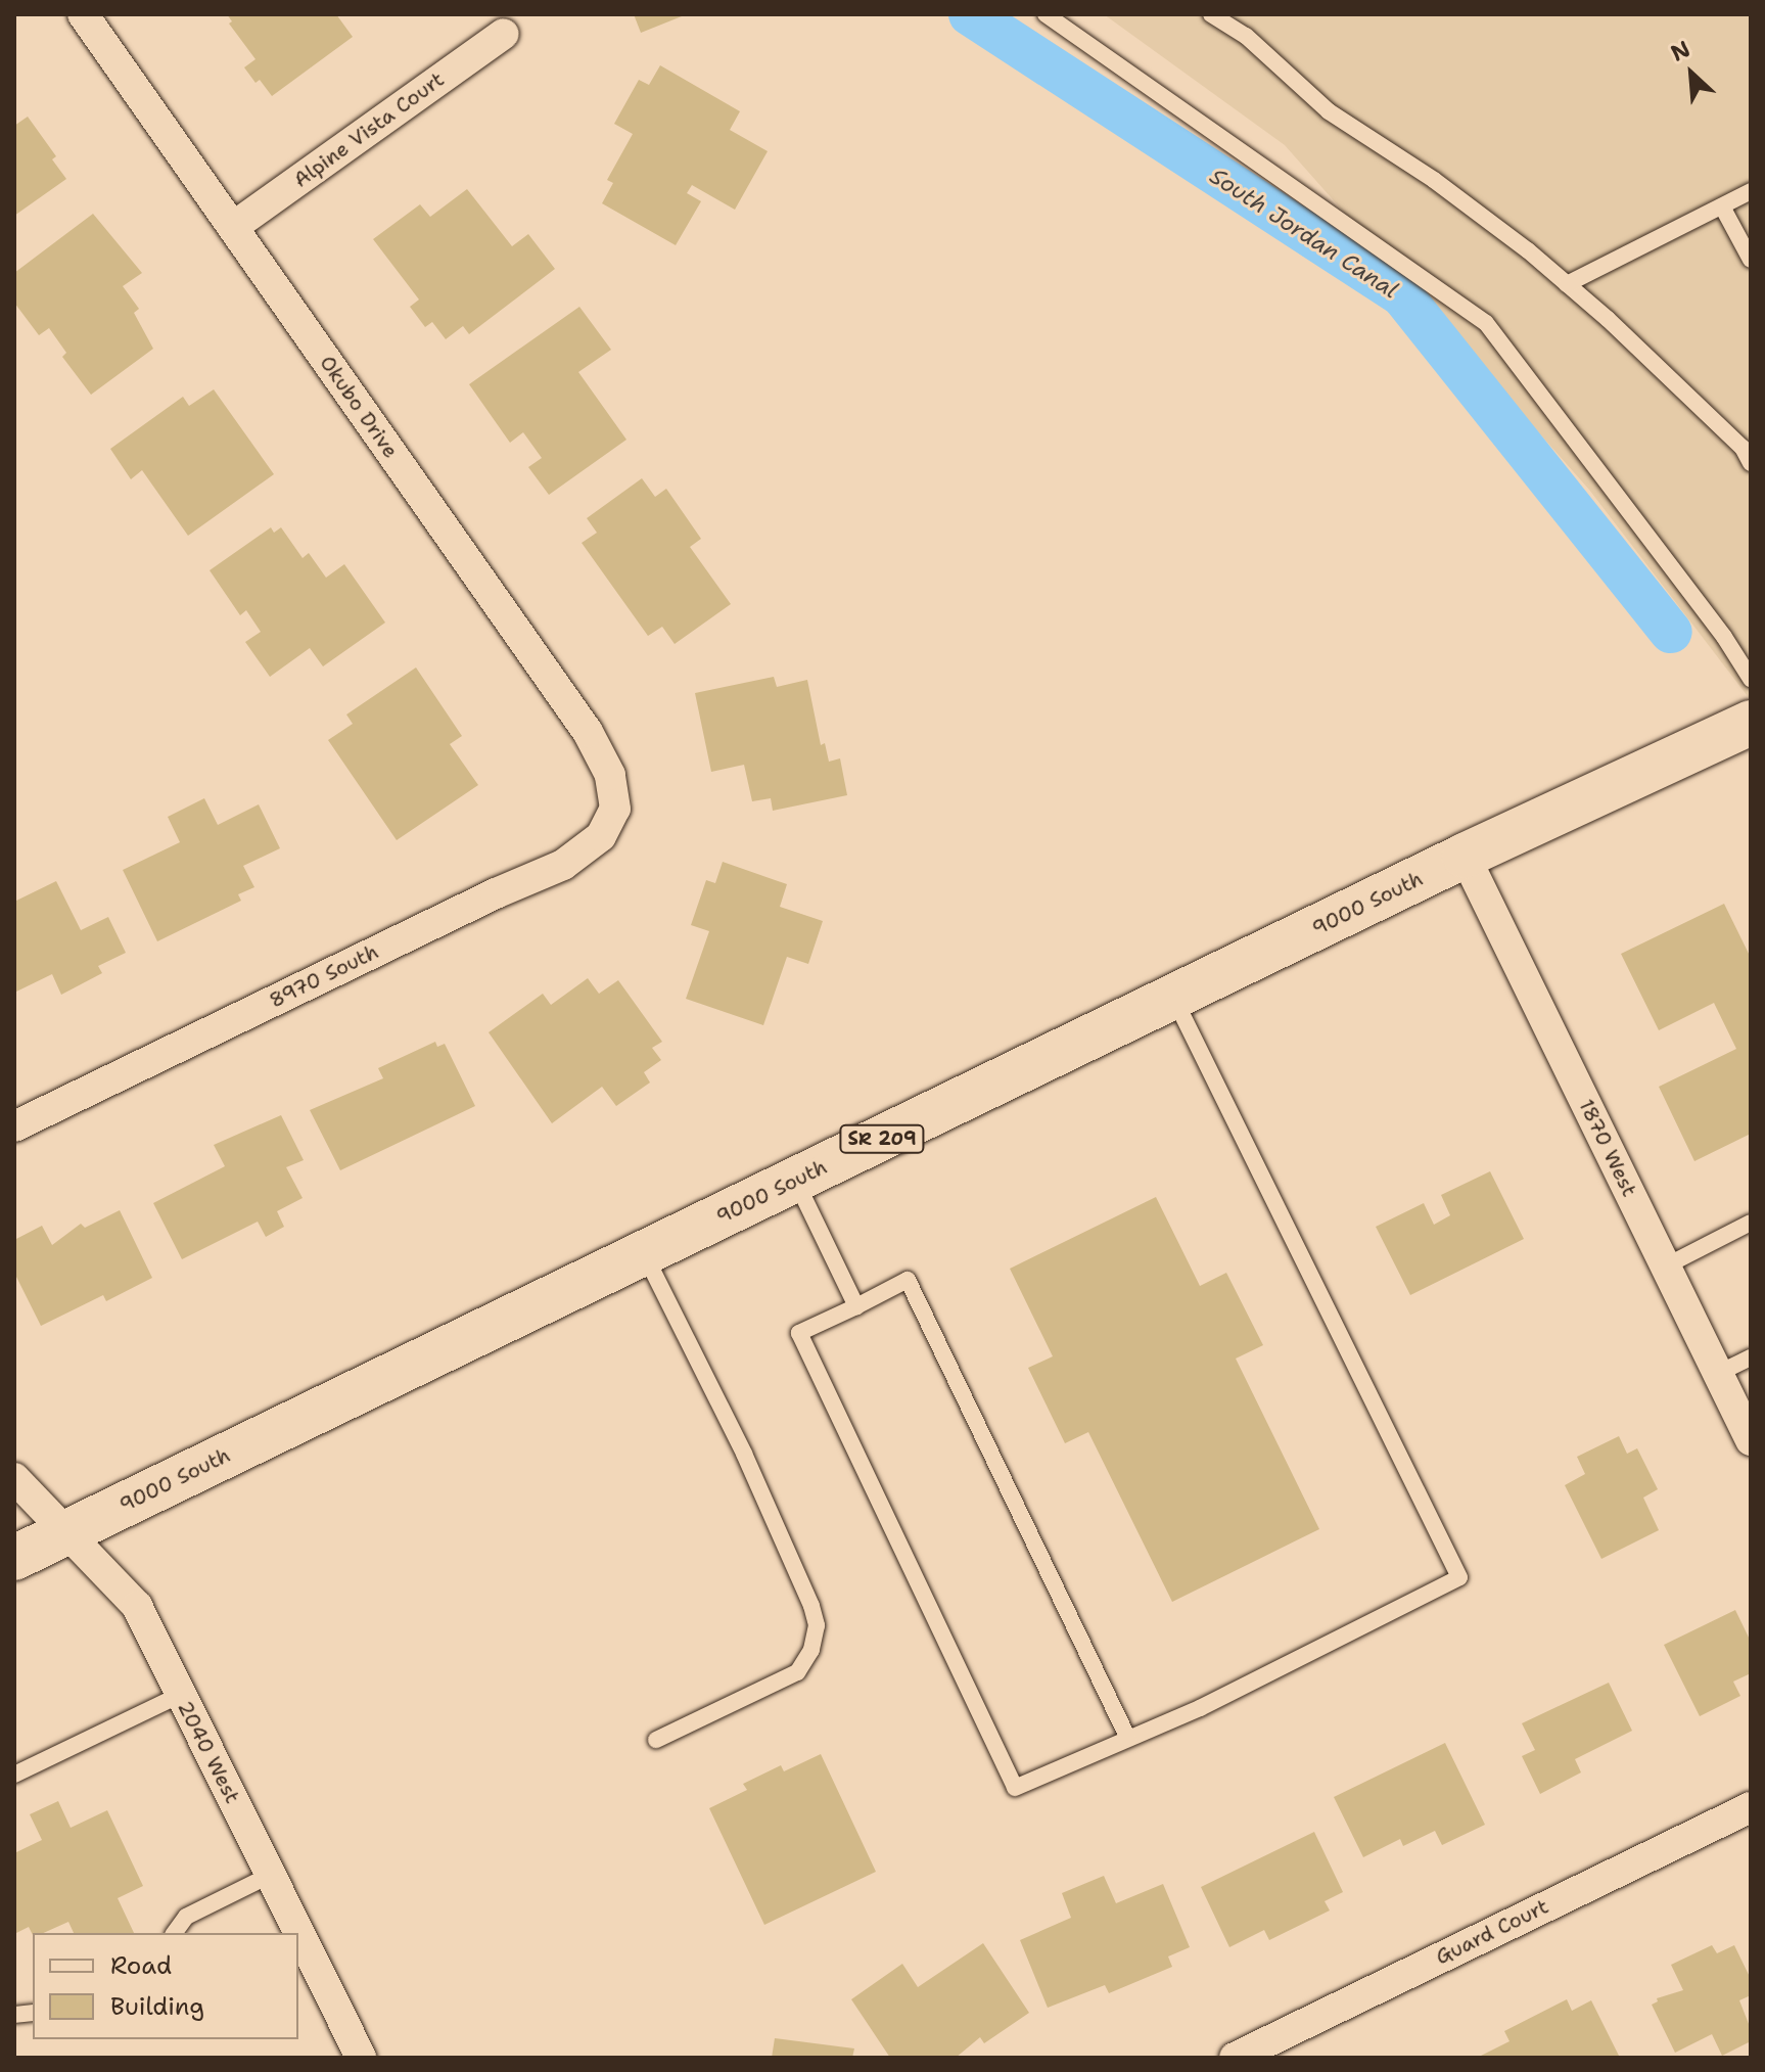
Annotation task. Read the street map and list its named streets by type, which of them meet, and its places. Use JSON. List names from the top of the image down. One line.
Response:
{"streets":{"main road":["9000 South","SR 209"],"street":["Alpine Vista Court","Okubo Drive","8970 South","1870 West","2040 West","Guard Court"]},"crossings":[["Alpine Vista Court","Okubo Drive"],["Okubo Drive","8970 South"],["9000 South","1870 West"],["9000 South","2040 West"]],"water":["South Jordan Canal"],"legend":["Road","Building"],"north":"top left"}
